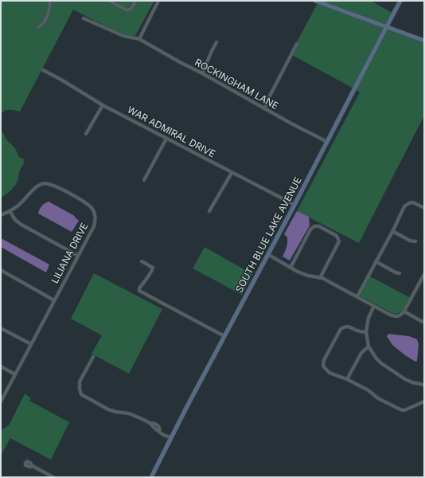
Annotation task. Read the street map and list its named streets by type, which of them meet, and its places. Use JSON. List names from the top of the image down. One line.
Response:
{"streets":{"main road":["SOUTH BLUE LAKE AVENUE"],"street":["ROCKINGHAM LANE","WAR ADMIRAL DRIVE","LILIANA DRIVE"]},"crossings":[["ROCKINGHAM LANE","SOUTH BLUE LAKE AVENUE"],["WAR ADMIRAL DRIVE","SOUTH BLUE LAKE AVENUE"]]}
